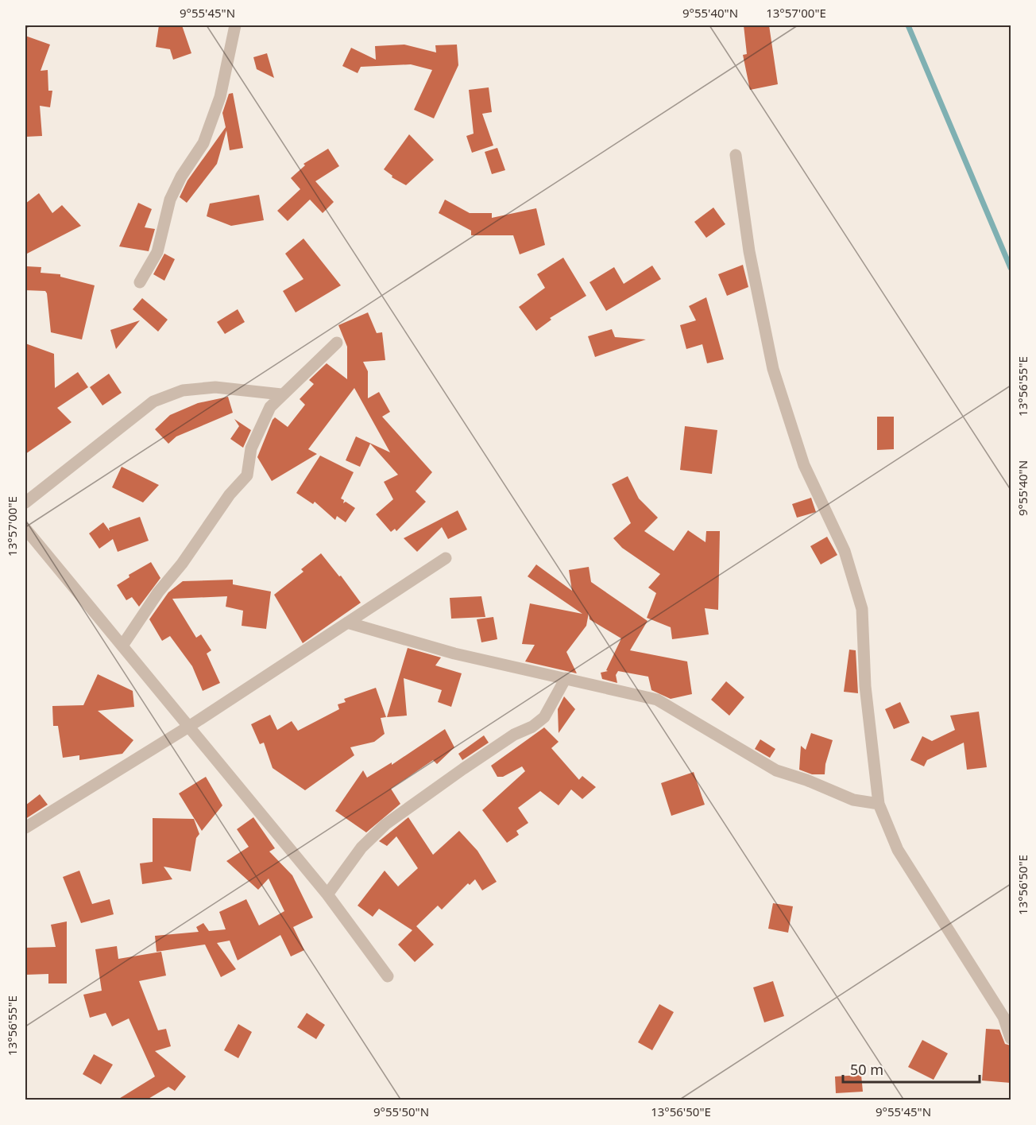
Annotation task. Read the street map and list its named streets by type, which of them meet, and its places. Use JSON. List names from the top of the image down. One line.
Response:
{"scale_bar":"50 m","coordinates":["9°55'45\"N","9°55'40\"N","13°57'00\"E","13°56'55\"E","13°56'50\"E","9°55'50\"N"]}
